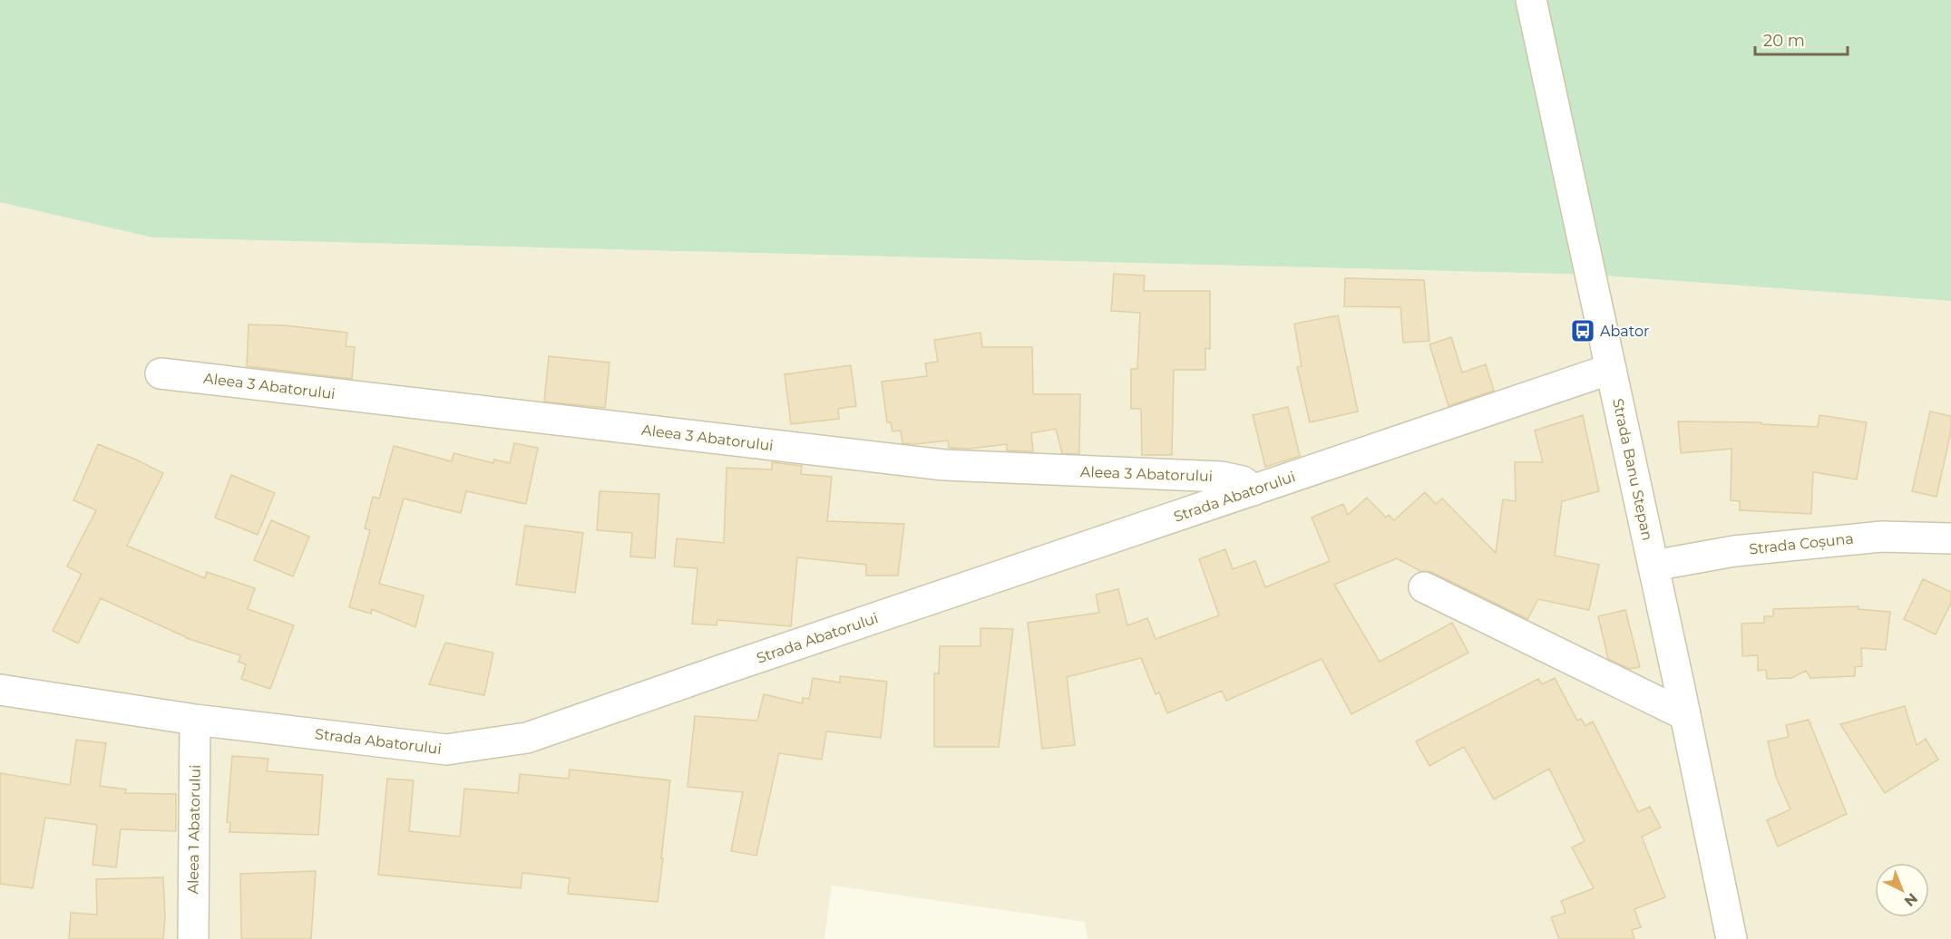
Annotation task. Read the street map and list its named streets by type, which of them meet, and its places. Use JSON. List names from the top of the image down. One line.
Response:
{"streets":{"street":["Aleea 3 Abatorului","Strada Banu Stepan","Strada Abatorului","Strada Coșuna","Aleea 1 Abatorului"]},"crossings":[["Aleea 3 Abatorului","Strada Abatorului"],["Strada Banu Stepan","Strada Abatorului"],["Strada Banu Stepan","Strada Coșuna"],["Strada Abatorului","Aleea 1 Abatorului"]],"places":{"bus stop":["Abator"]},"scale_bar":"20 m","north":"bottom right"}
